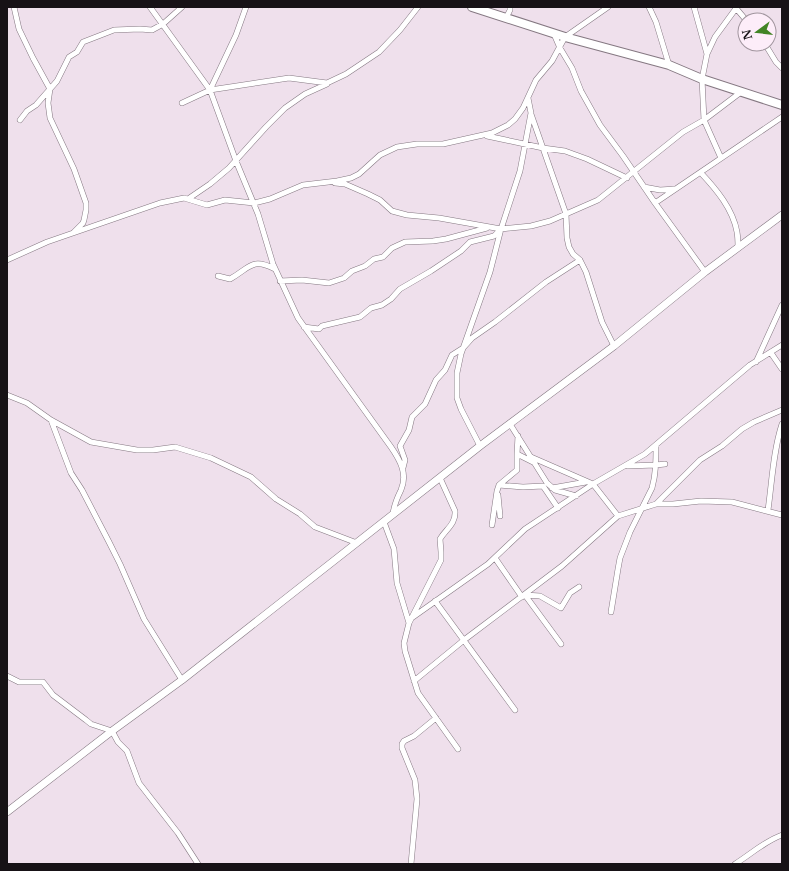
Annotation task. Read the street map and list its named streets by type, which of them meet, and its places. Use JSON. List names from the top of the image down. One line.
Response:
{"north":"left"}
